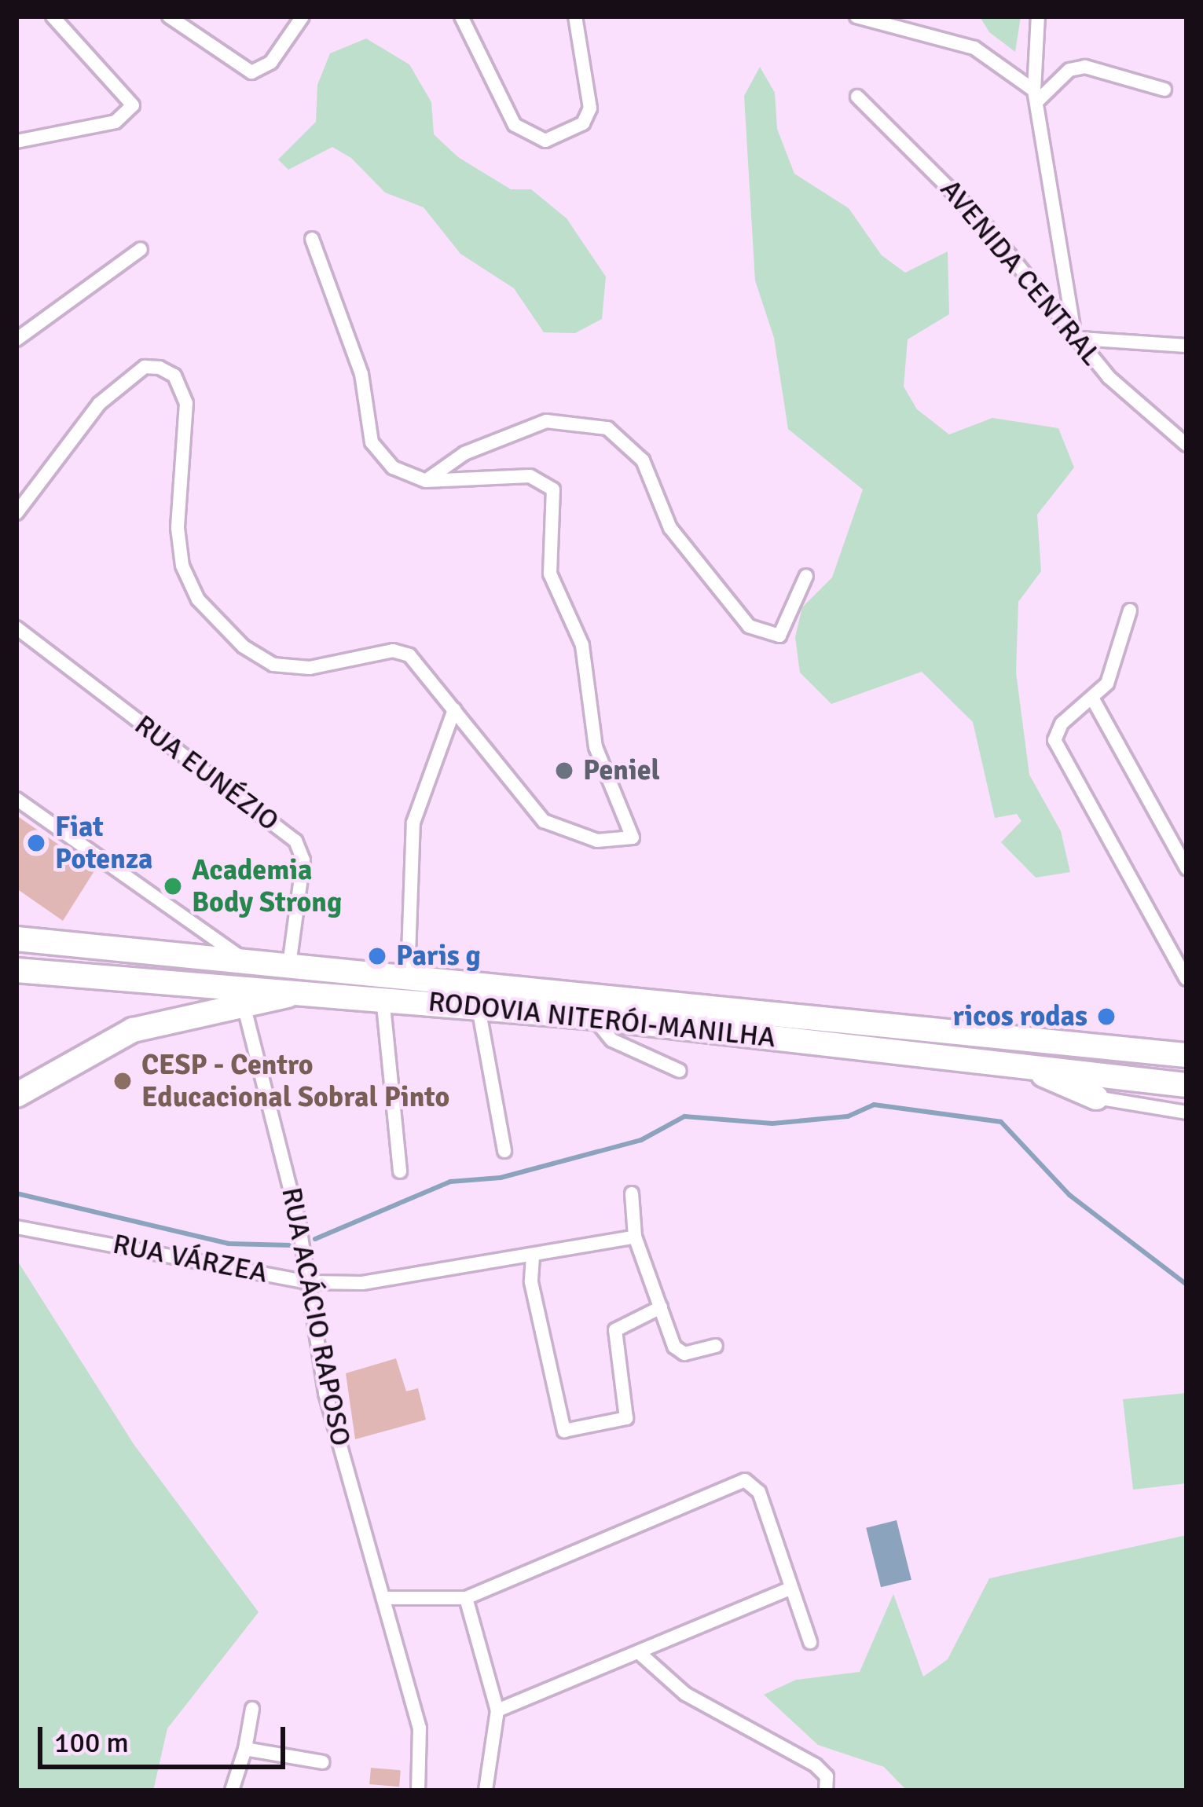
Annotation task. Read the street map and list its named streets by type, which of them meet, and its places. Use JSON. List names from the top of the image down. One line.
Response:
{"streets":{"highway":["RODOVIA NITERÓI-MANILHA"],"street":["AVENIDA CENTRAL","RUA EUNÉZIO","RUA VÁRZEA","RUA ACÁCIO RAPOSO"]},"crossings":[["RUA EUNÉZIO","RODOVIA NITERÓI-MANILHA"],["RUA VÁRZEA","RUA ACÁCIO RAPOSO"]],"places":["Peniel","Fiat Potenza","Academia Body Strong","Paris g","ricos rodas","CESP - Centro Educacional Sobral Pinto"],"scale_bar":"100 m"}
